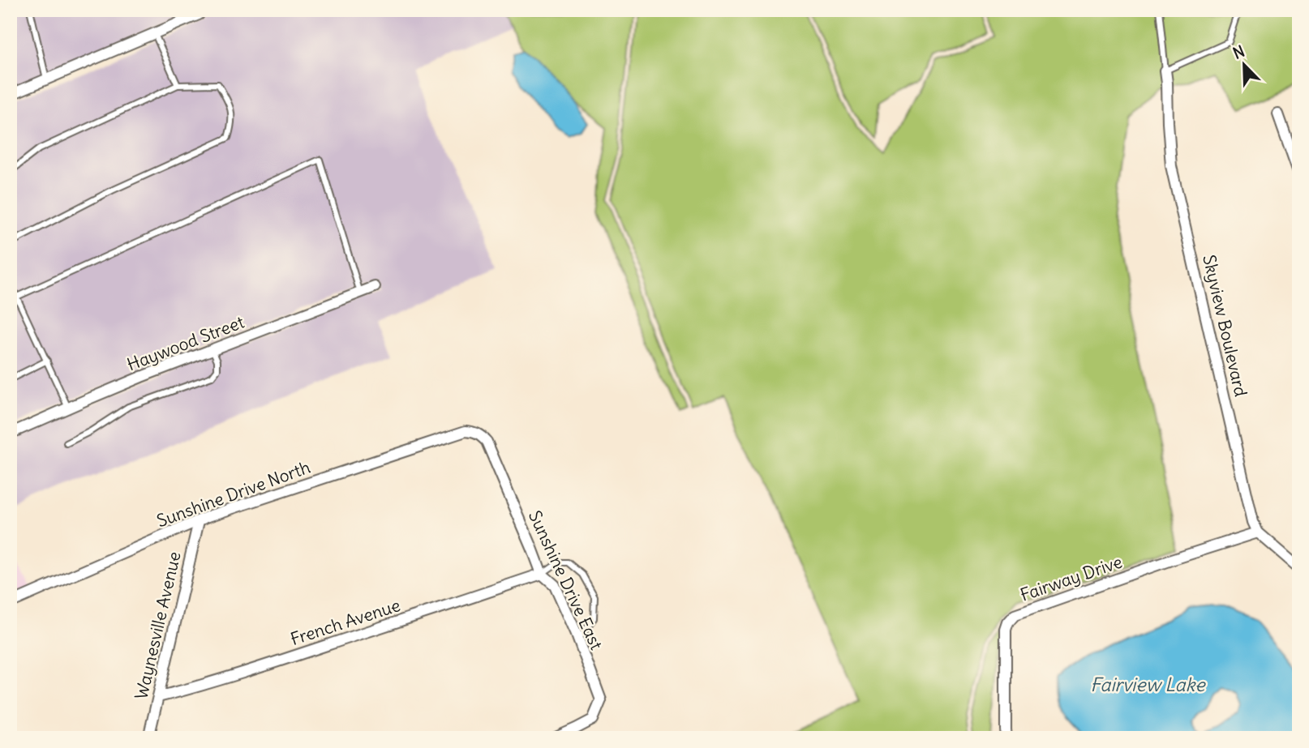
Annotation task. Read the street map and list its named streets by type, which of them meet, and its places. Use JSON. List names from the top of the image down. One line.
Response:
{"streets":{"street":["Skyview Boulevard","Haywood Street","Sunshine Drive North","Fairway Drive","Sunshine Drive East","French Avenue","Waynesville Avenue"]},"crossings":[["Skyview Boulevard","Fairway Drive"],["Sunshine Drive North","Sunshine Drive East"],["Sunshine Drive North","Waynesville Avenue"],["Sunshine Drive East","French Avenue"],["French Avenue","Waynesville Avenue"]],"water":["Fairview Lake"],"north":"top left"}
